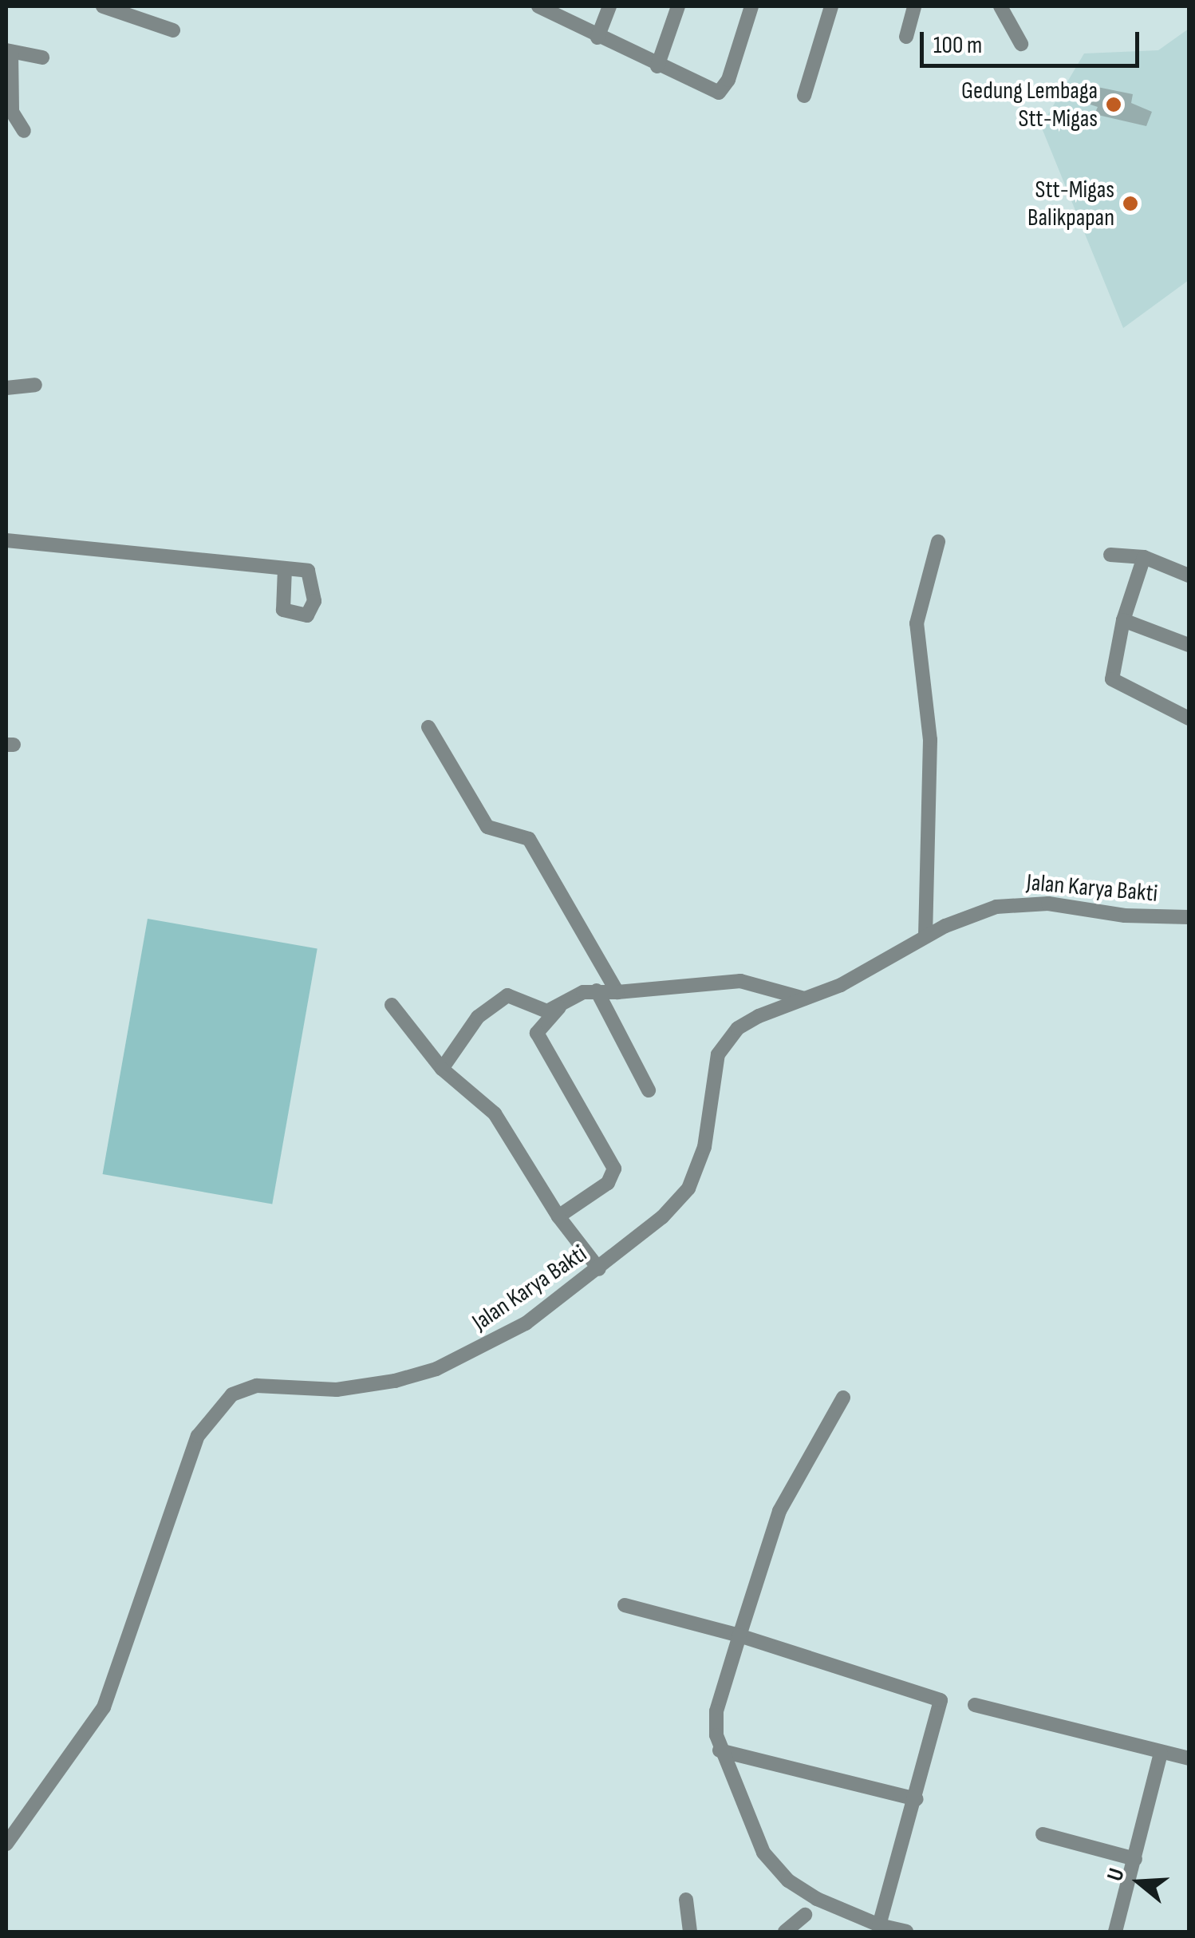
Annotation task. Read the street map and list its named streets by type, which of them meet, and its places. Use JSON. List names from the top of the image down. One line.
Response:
{"streets":{"street":["Jalan Karya Bakti"]},"places":["Gedung Lembaga Stt-Migas","Stt-Migas Balikpapan"],"scale_bar":"100 m","north":"left"}
